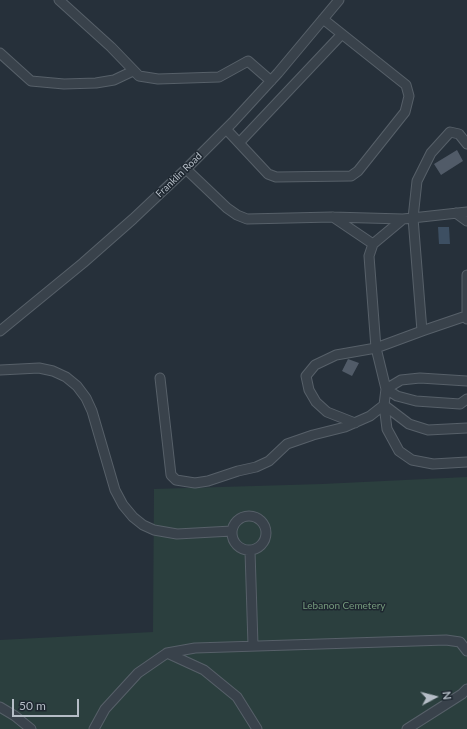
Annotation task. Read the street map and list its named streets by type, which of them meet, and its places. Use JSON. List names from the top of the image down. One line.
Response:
{"streets":{"street":["Franklin Road"]},"parks":["Lebanon Cemetery"],"scale_bar":"50 m","north":"right"}
